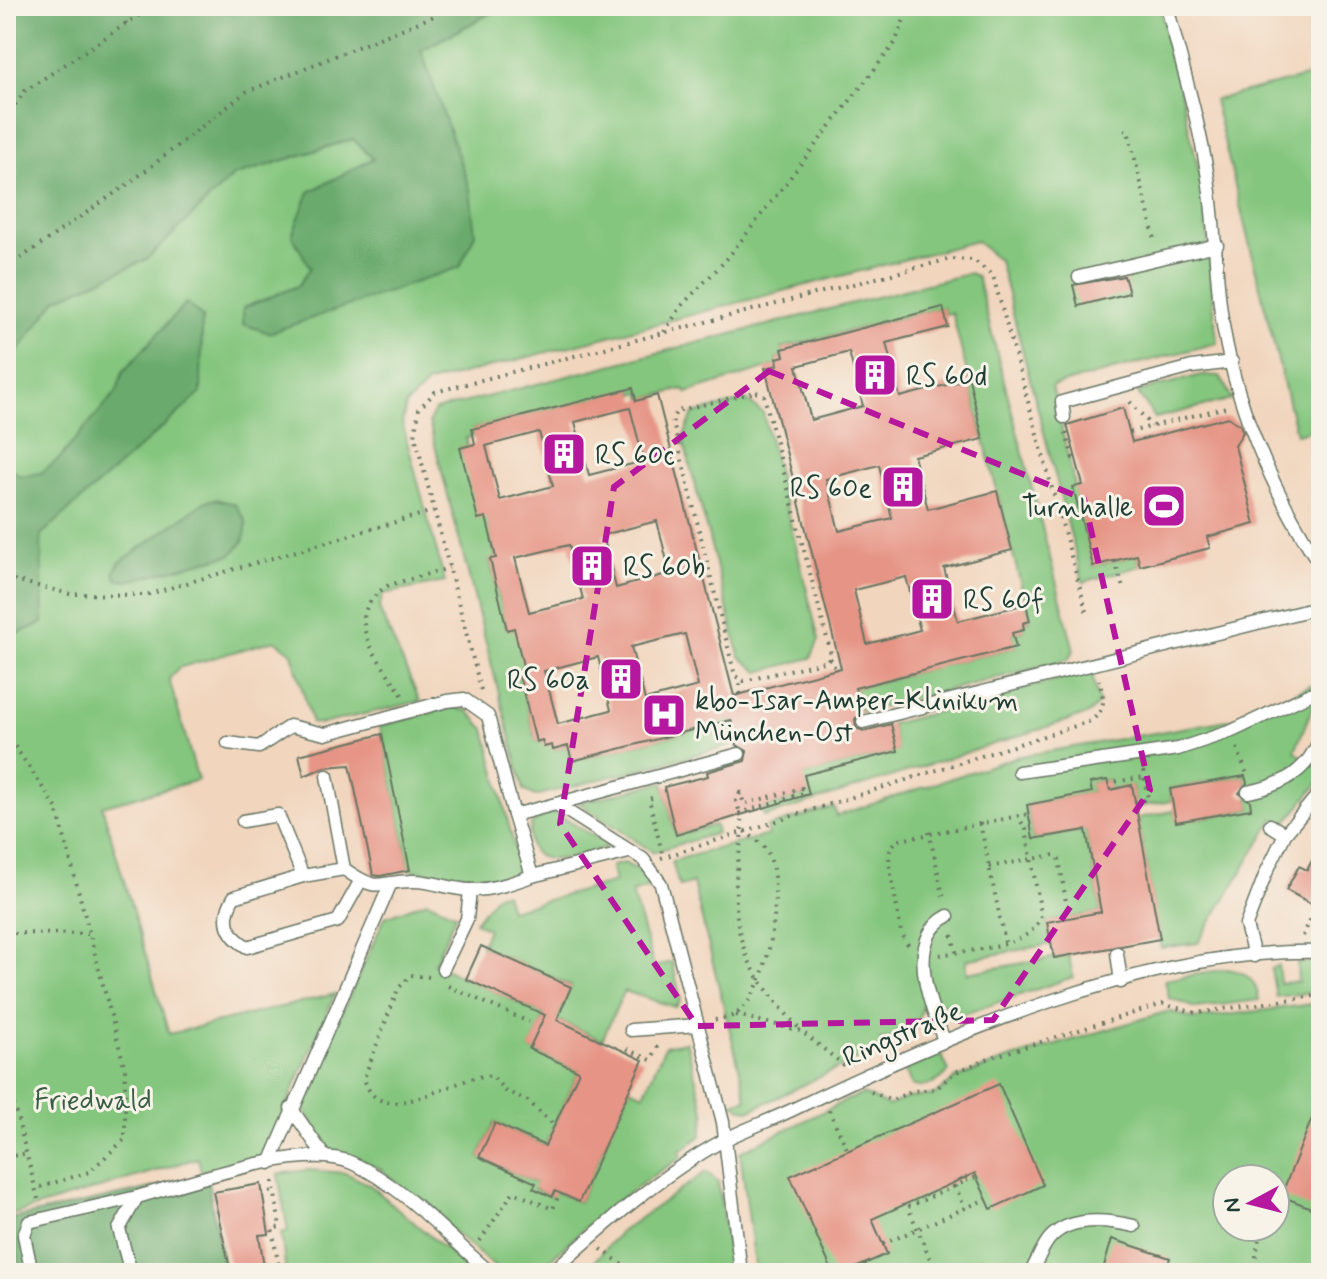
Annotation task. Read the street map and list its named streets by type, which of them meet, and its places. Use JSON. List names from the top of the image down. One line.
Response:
{"streets":{"lane":["Ringstraße"]},"parks":["Friedwald"],"places":{"building":["RS 60d","RS 60c","RS 60e","RS 60b","RS 60f","RS 60a"],"sports":["Turnhalle"],"hospital":["kbo-Isar-Amper-Klinikum München-Ost"]},"north":"left"}
